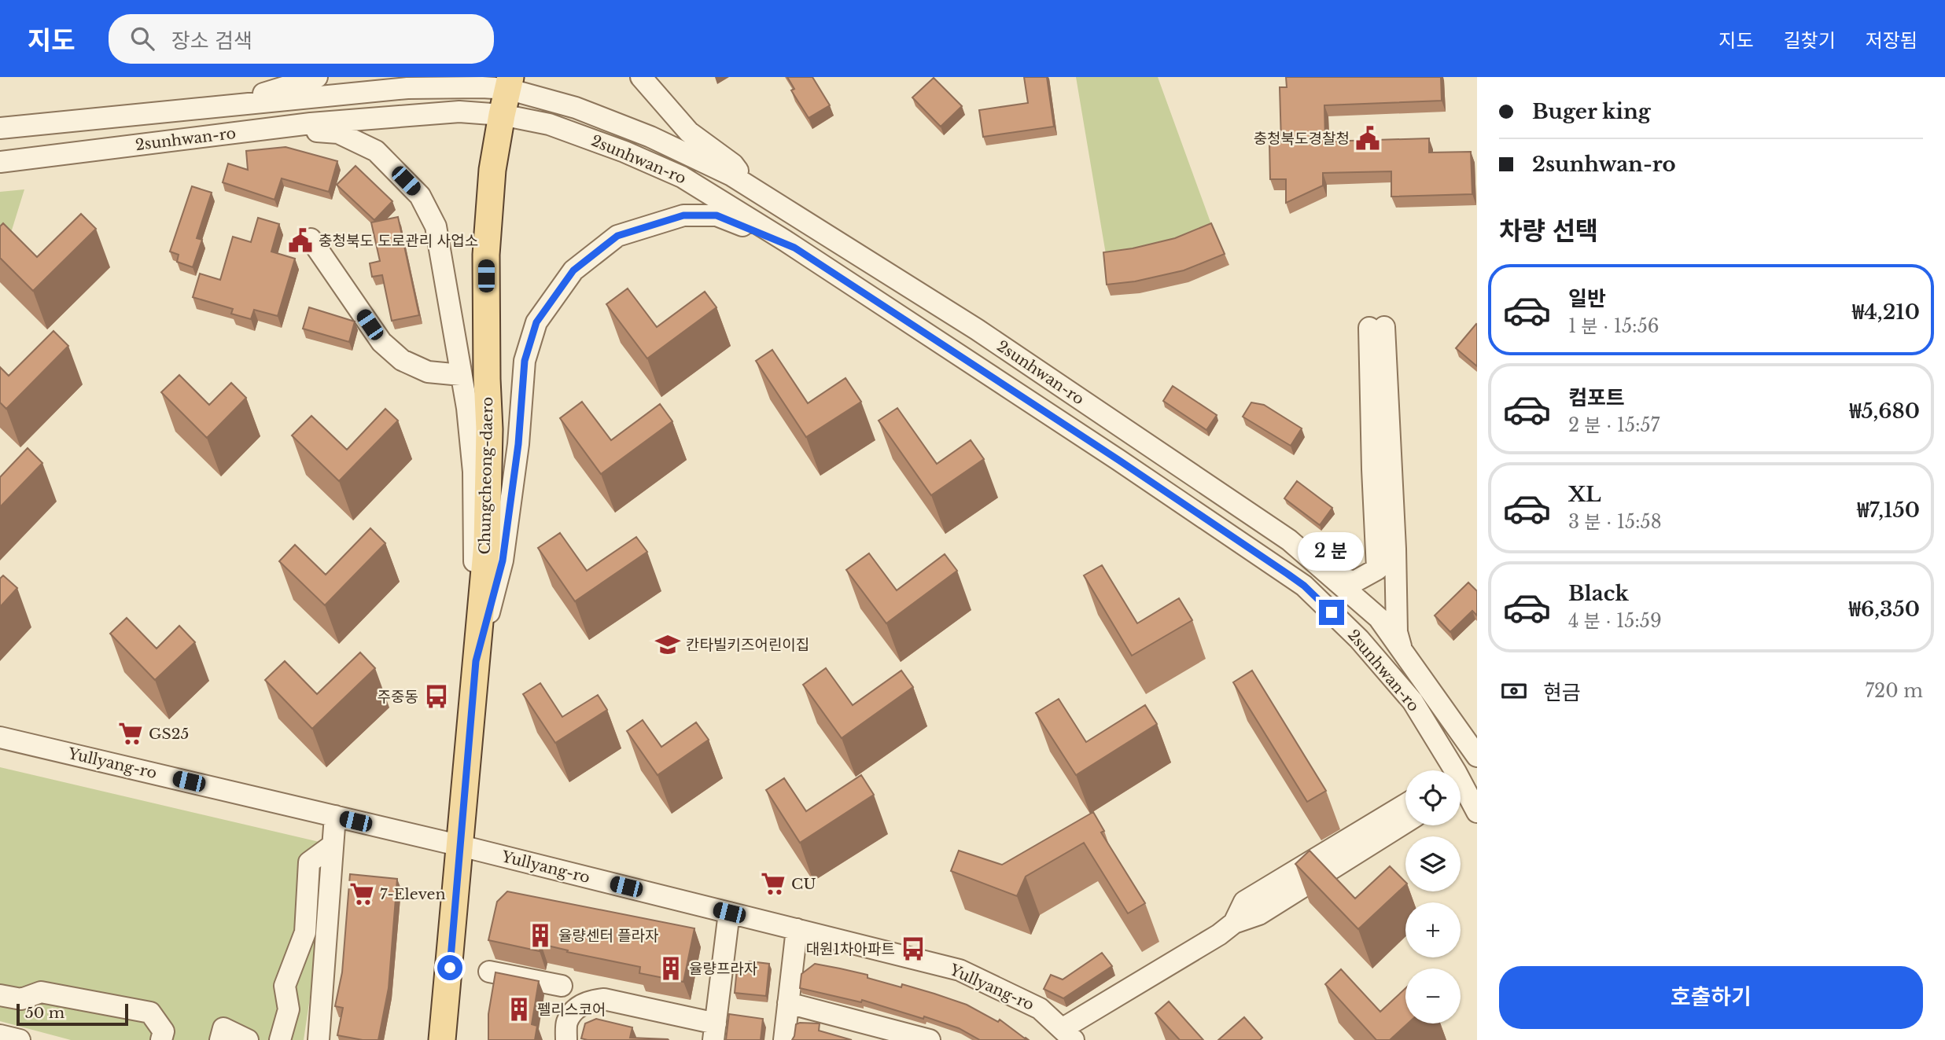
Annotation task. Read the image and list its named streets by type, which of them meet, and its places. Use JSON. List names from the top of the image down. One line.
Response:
{"streets":{"main road":["Chungcheong-daero"],"street":["2sunhwan-ro","Yullyang-ro"]},"crossings":[["2sunhwan-ro","Chungcheong-daero"],["Chungcheong-daero","Yullyang-ro"]],"places":{"public building":["충청북도경찰청","충청북도 도로관리 사업소"],"school or university":["칸타빌키즈어린이집"],"bus stop":["주중동","대원1차아파트"],"supermarket":["GS25","CU","7-Eleven"],"building":["율량센터 플라자","율량프라자","펠리스코어"]},"scale_bar":"50 m","page":{"header":"지도","search":"장소 검색","nav":["지도","길찾기","저장됨"],"banner":["Buger king","2sunhwan-ro"],"heading":"차량 선택","list":[{"name":"일반","note":"1 분 · 15:56","value":"₩4,210"},{"name":"컴포트","note":"2 분 · 15:57","value":"₩5,680"},{"name":"XL","note":"3 분 · 15:58","value":"₩7,150"},{"name":"Black","note":"4 분 · 15:59","value":"₩6,350"}],"bubble":"2 분","pay":["현금","720 m"],"map_buttons":["+","−"],"buttons":"호출하기","scale":"50 m"}}
